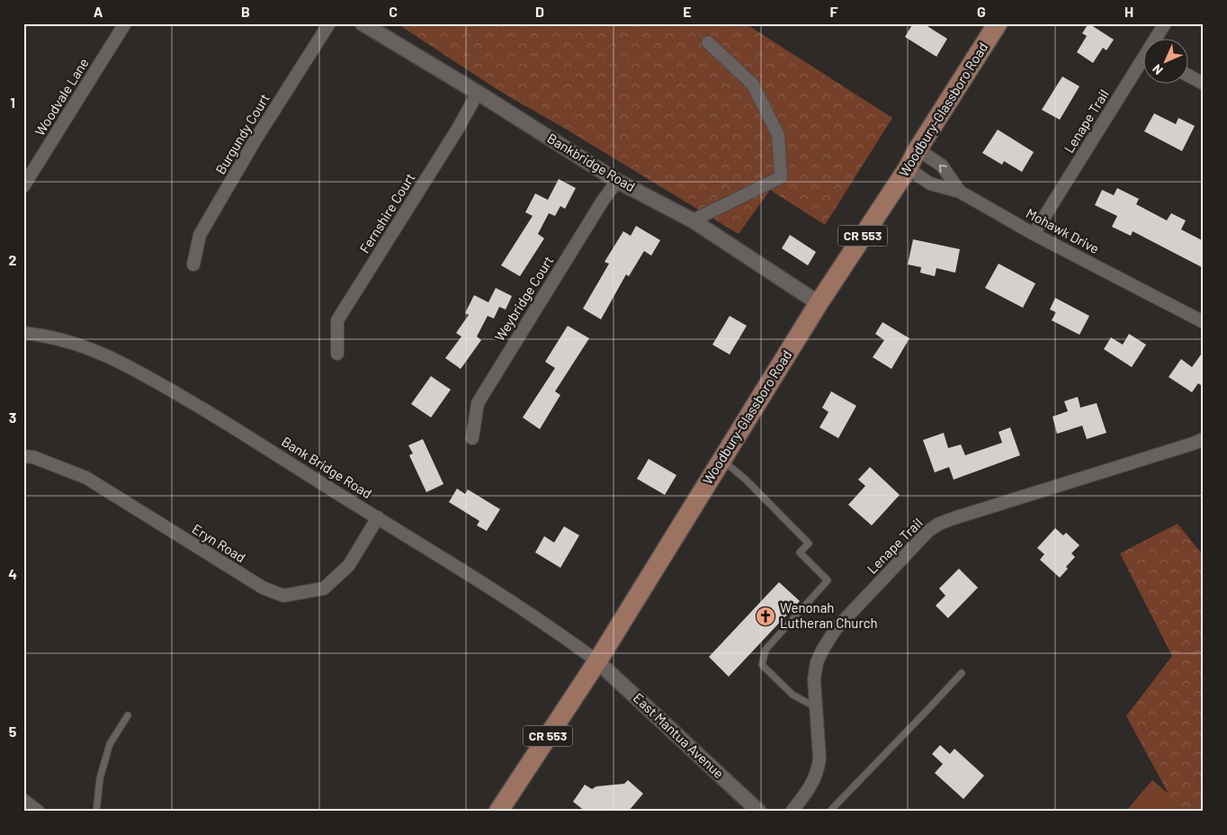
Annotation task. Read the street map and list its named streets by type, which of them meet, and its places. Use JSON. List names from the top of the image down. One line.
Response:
{"streets":{"main road":["Woodbury-Glassboro Road","CR 553"],"street":["Woodvale Lane","Lenape Trail","Burgundy Court","Bankbridge Road","Fernshire Court","Mohawk Drive","Weybridge Court","Bank Bridge Road","Eryn Road","East Mantua Avenue"]},"crossings":[["Woodbury-Glassboro Road","Bankbridge Road"],["Woodbury-Glassboro Road","Mohawk Drive"],["Woodbury-Glassboro Road","Bank Bridge Road"],["Woodbury-Glassboro Road","East Mantua Avenue"],["Lenape Trail","Mohawk Drive"],["Bankbridge Road","Fernshire Court"],["Bankbridge Road","Weybridge Court"],["Bank Bridge Road","Eryn Road"],["Bank Bridge Road","East Mantua Avenue"]],"places":{"church":["Wenonah Lutheran Church"]},"north":"bottom left","grid":{"columns":["A","B","C","D","E","F","G","H"],"rows":["1","2","3","4","5"]}}
